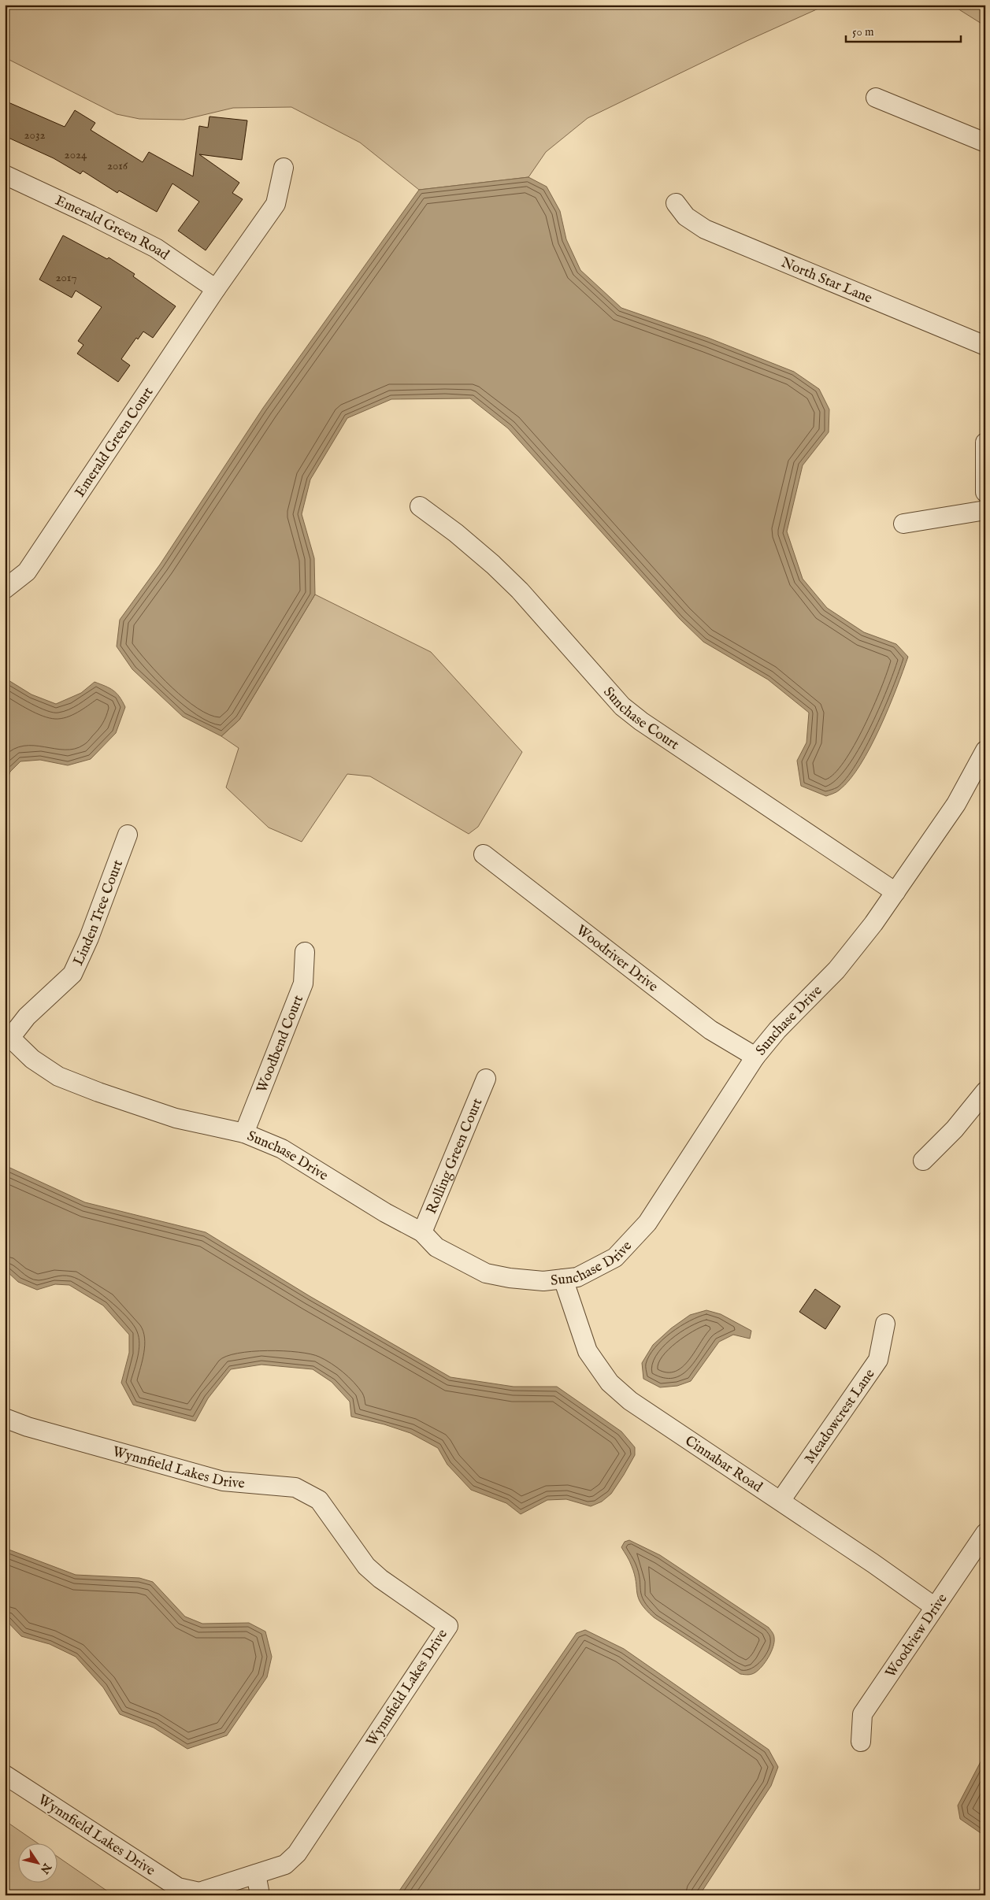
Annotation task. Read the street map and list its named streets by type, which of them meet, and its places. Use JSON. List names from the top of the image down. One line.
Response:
{"streets":{"street":["Emerald Green Road","North Star Lane","Emerald Green Court","Sunchase Court","Linden Tree Court","Woodriver Drive","Sunchase Drive","Woodbend Court","Rolling Green Court","Meadowcrest Lane","Cinnabar Road","Wynnfield Lakes Drive","Woodview Drive"]},"crossings":[["Emerald Green Road","Emerald Green Court"],["Sunchase Court","Sunchase Drive"],["Linden Tree Court","Sunchase Drive"],["Woodriver Drive","Sunchase Drive"],["Sunchase Drive","Woodbend Court"],["Sunchase Drive","Rolling Green Court"],["Sunchase Drive","Cinnabar Road"],["Meadowcrest Lane","Cinnabar Road"],["Cinnabar Road","Woodview Drive"]],"house_numbers":["2032","2024","2016","2017"],"scale_bar":"50 m","north":"bottom right"}
